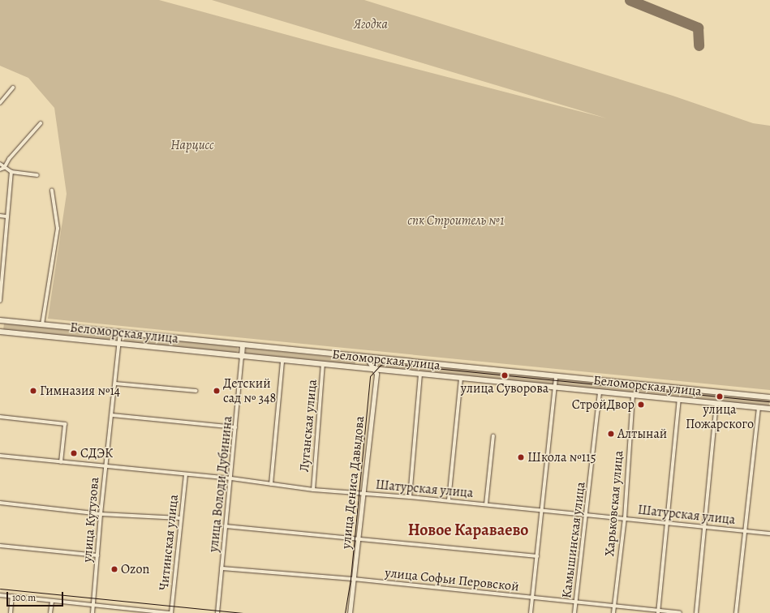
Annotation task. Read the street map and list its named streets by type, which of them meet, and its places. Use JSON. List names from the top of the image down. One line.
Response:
{"streets":{"main road":["Беломорская улица"],"street":["Луганская улица","улица Дениса Давыдова","улица Володи Дубинина","Шатурская улица","Харьковская улица","улица Кутузова","Камышинская улица","Читинская улица","улица Софьи Перовской"]},"crossings":[["Беломорская улица","Луганская улица"],["Беломорская улица","улица Дениса Давыдова"],["Беломорская улица","улица Володи Дубинина"],["Беломорская улица","Харьковская улица"],["Беломорская улица","улица Кутузова"],["Беломорская улица","Камышинская улица"],["Луганская улица","Шатурская улица"],["улица Дениса Давыдова","Шатурская улица"],["улица Дениса Давыдова","улица Софьи Перовской"],["улица Володи Дубинина","Шатурская улица"],["улица Володи Дубинина","улица Софьи Перовской"],["Шатурская улица","Харьковская улица"],["Шатурская улица","улица Кутузова"],["Шатурская улица","Камышинская улица"],["Шатурская улица","Читинская улица"],["Харьковская улица","улица Софьи Перовской"],["Камышинская улица","улица Софьи Перовской"]],"districts":["Новое Караваево"],"parks":["Ягодка","Нарцисс","спк Строитель №1"],"places":["улица Суворова","Гимназия №14","Детский сад № 348","улица Пожарского","СтройДвор","Алтынай","СДЭК","Школа №115","Ozon"],"scale_bar":"100 m"}
